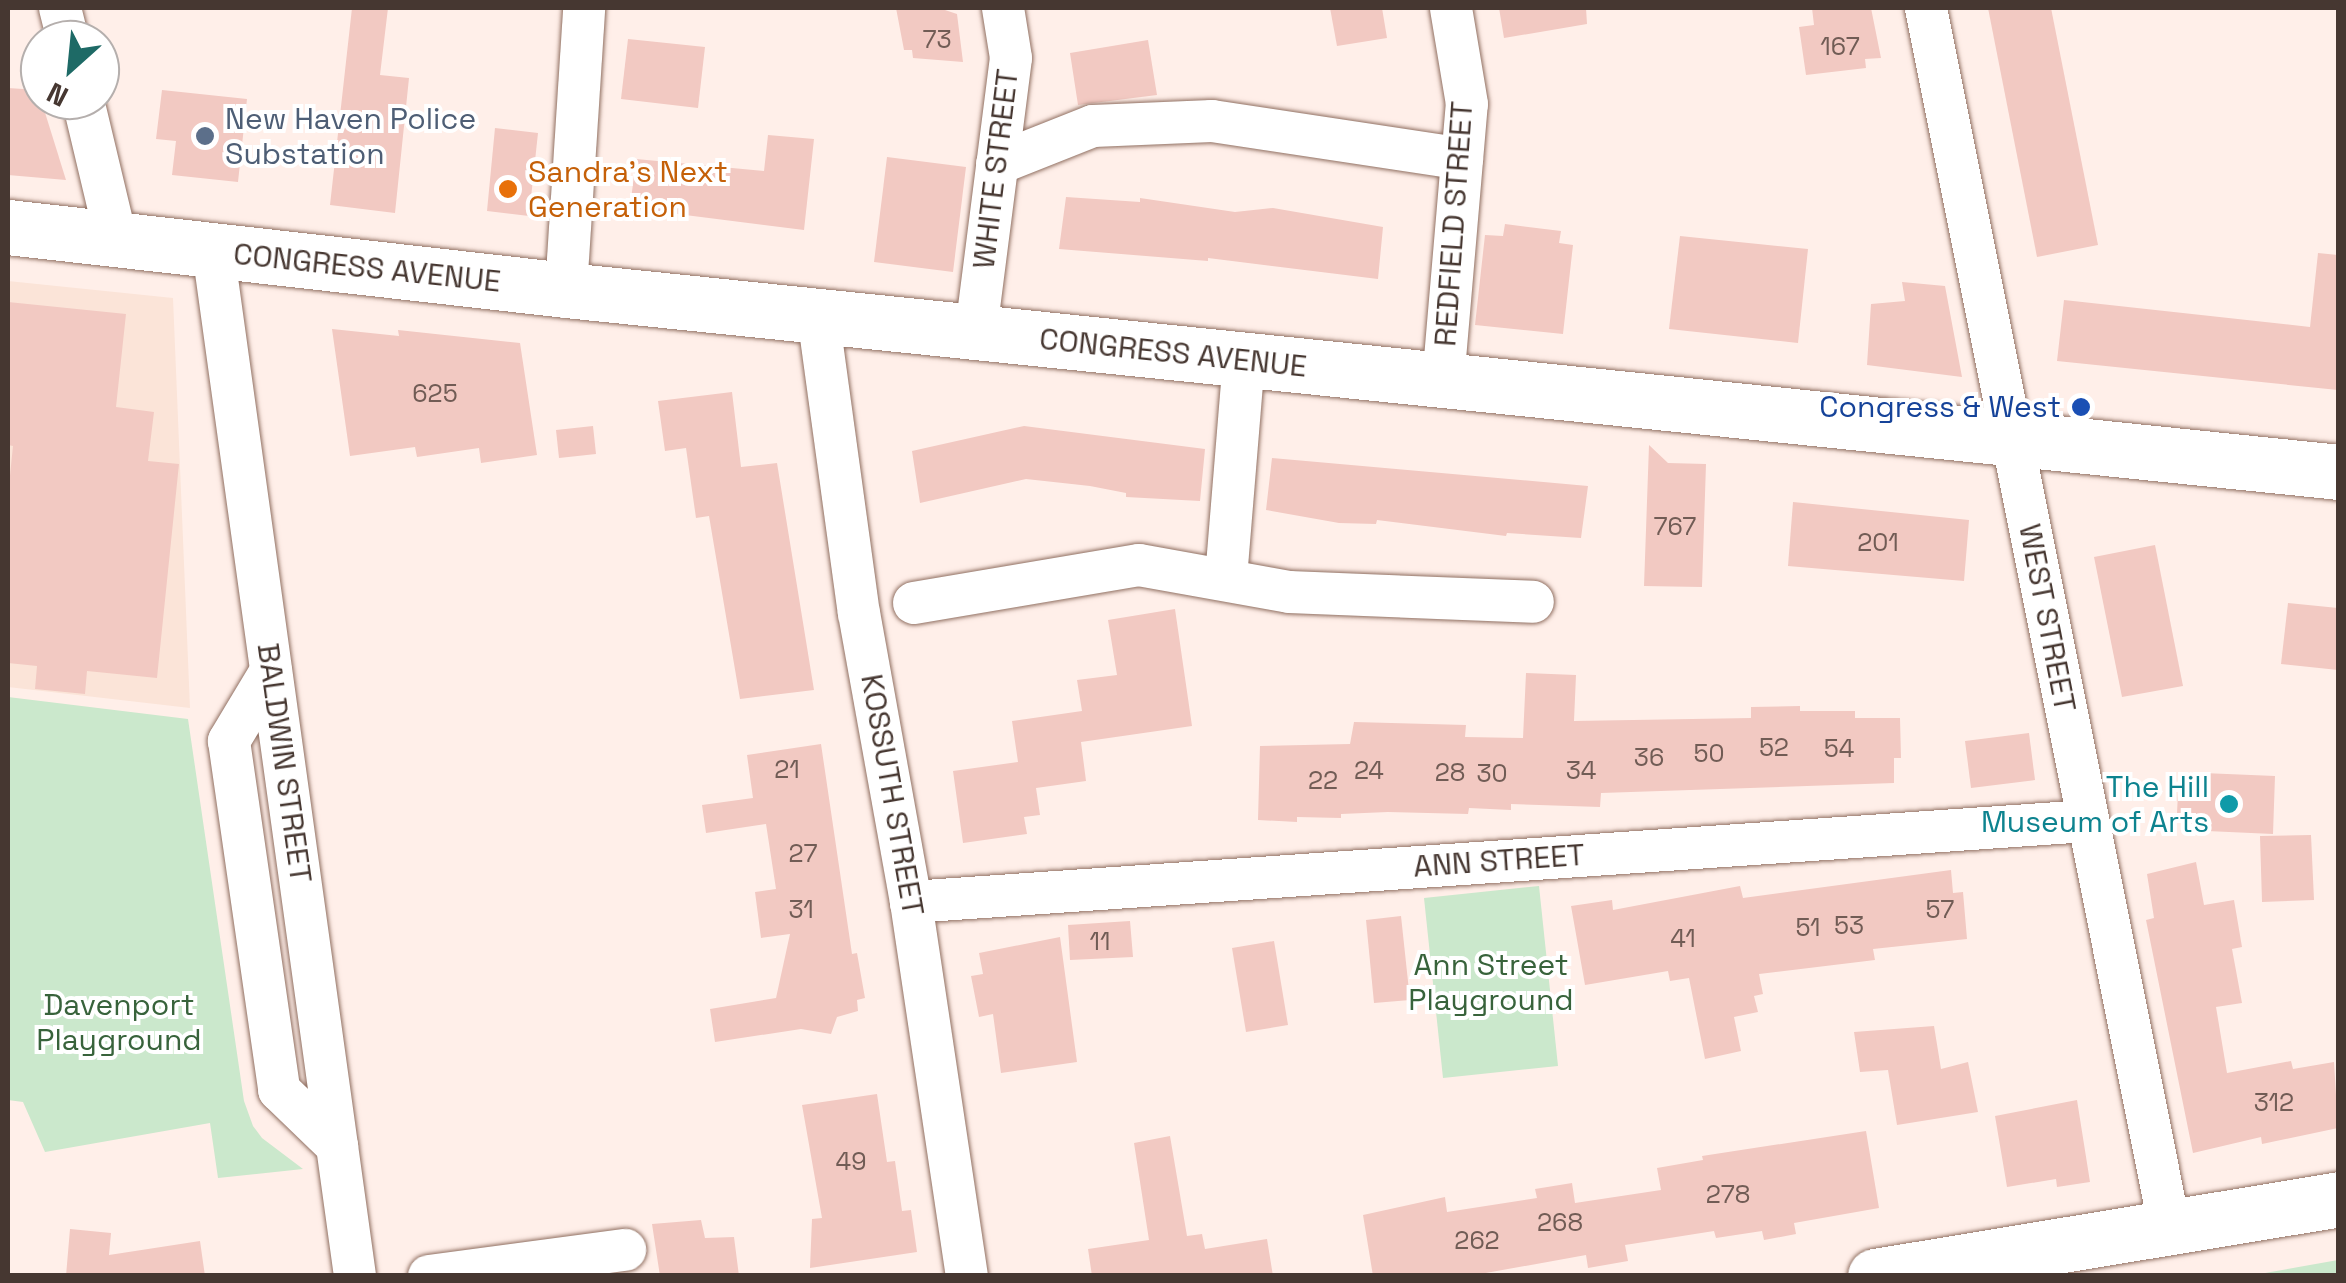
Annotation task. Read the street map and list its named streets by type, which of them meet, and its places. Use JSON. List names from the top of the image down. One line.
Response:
{"streets":{"main road":["CONGRESS AVENUE"],"street":["WHITE STREET","REDFIELD STREET","WEST STREET","BALDWIN STREET","KOSSUTH STREET","ANN STREET"]},"crossings":[["WHITE STREET","CONGRESS AVENUE"],["REDFIELD STREET","CONGRESS AVENUE"],["CONGRESS AVENUE","WEST STREET"],["CONGRESS AVENUE","BALDWIN STREET"],["CONGRESS AVENUE","KOSSUTH STREET"],["WEST STREET","ANN STREET"],["KOSSUTH STREET","ANN STREET"]],"parks":["Ann Street Playground","Davenport Playground"],"places":["New Haven Police Substation","Sandra's Next Generation","Congress & West","The Hill Museum of Arts"],"house_numbers":["73","167","625","767","201","52","54","50","36","21","24","34","28","30","22","27","31","57","53","51","41","11","312","49","278","268","262"],"north":"bottom left"}
